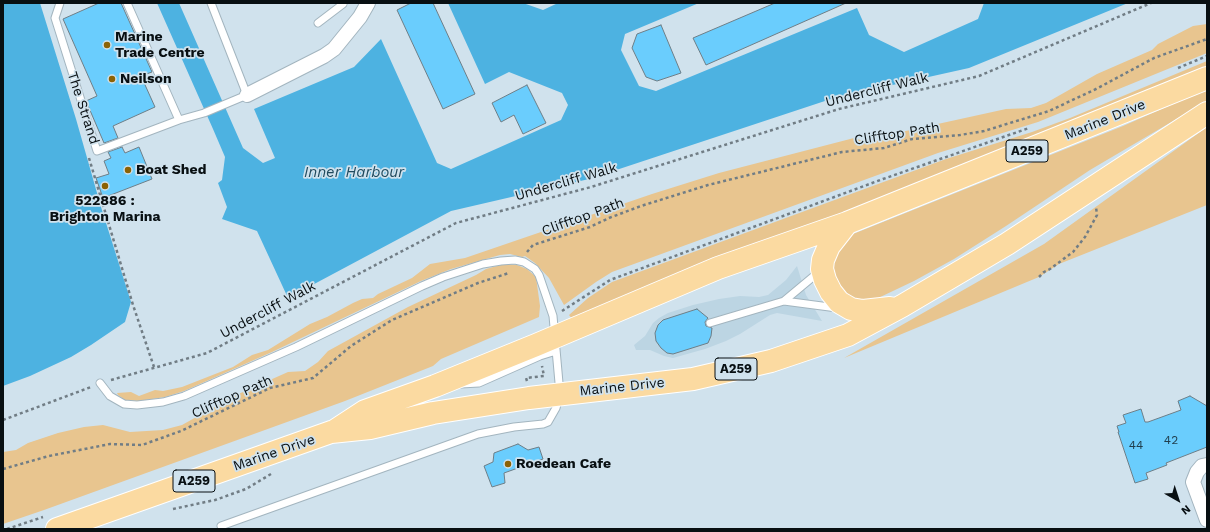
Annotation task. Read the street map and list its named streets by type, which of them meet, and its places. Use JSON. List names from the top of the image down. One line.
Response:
{"streets":{"main road":["Marine Drive","A259"],"street":["The Strand"],"path":["Undercliff Walk","Clifftop Path"]},"water":["Inner Harbour"],"places":["Marine Trade Centre","Neilson","Boat Shed","522886 : Brighton Marina","Roedean Cafe"],"house_numbers":["42","44"],"north":"bottom right"}
